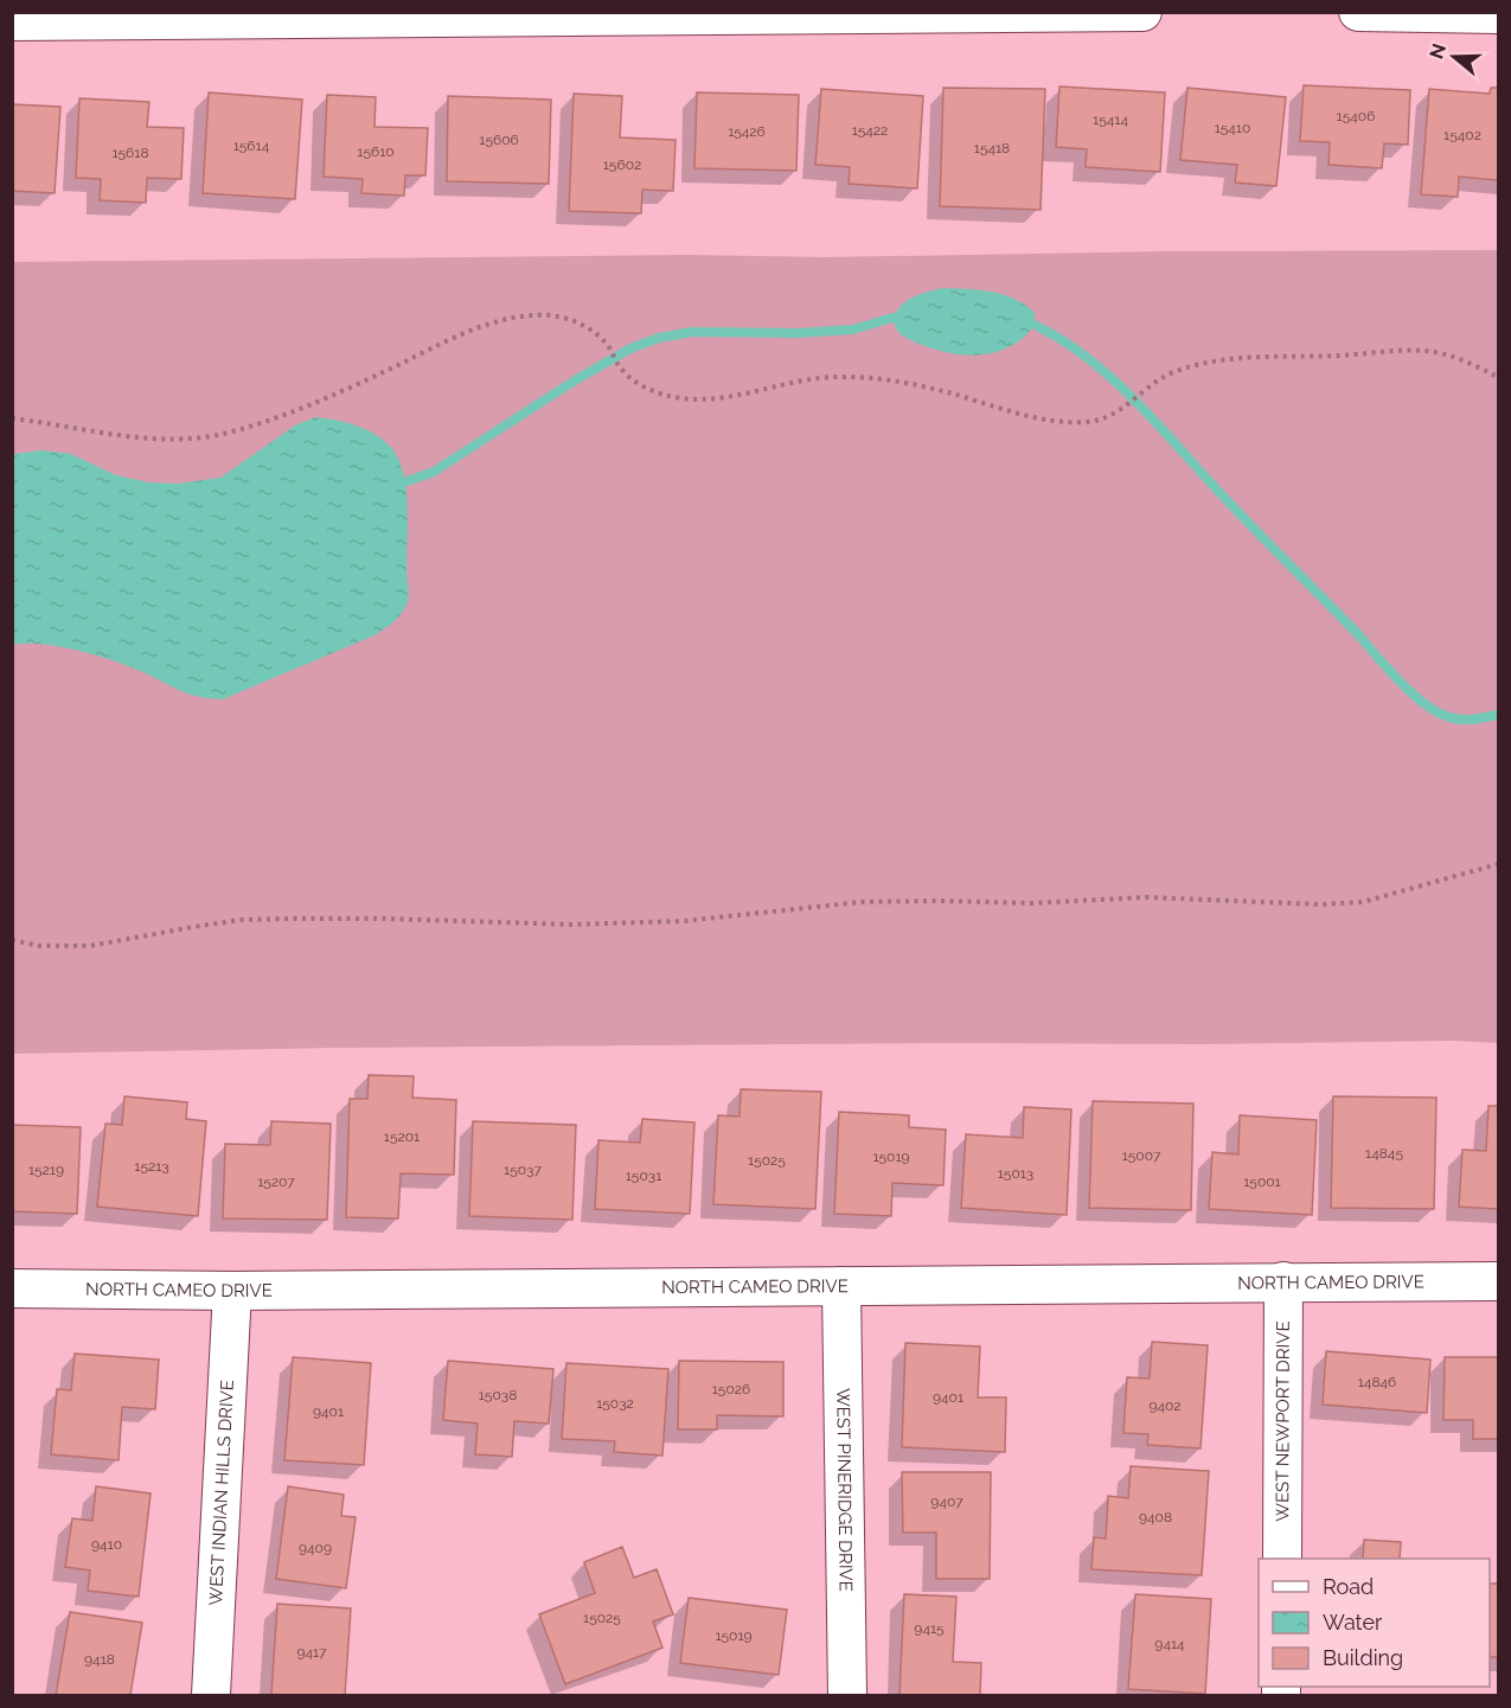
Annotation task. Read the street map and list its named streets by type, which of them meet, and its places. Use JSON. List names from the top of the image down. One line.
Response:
{"streets":{"street":["NORTH CAMEO DRIVE","WEST NEWPORT DRIVE","WEST PINERIDGE DRIVE","WEST INDIAN HILLS DRIVE"]},"crossings":[["NORTH CAMEO DRIVE","WEST NEWPORT DRIVE"],["NORTH CAMEO DRIVE","WEST PINERIDGE DRIVE"],["NORTH CAMEO DRIVE","WEST INDIAN HILLS DRIVE"]],"house_numbers":["15406","15414","15410","15422","15426","15402","15606","15614","15418","15610","15618","15602","15201","14845","15007","15019","15025","15213","15219","15037","15013","15031","15207","15001","14846","15026","15038","9401","15032","9402","9401","9407","9408","9410","9409","15025","9415","15019","9414","9417","9418"],"legend":["Road","Water","Building"],"north":"left"}
